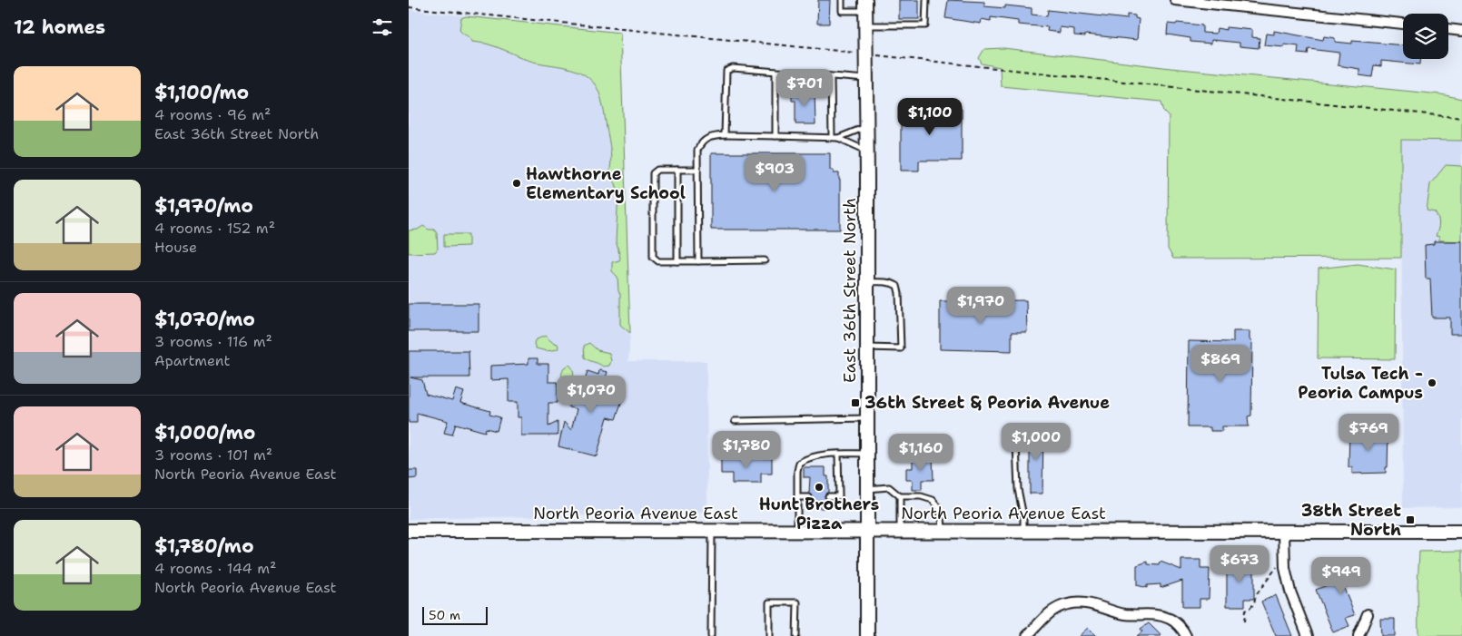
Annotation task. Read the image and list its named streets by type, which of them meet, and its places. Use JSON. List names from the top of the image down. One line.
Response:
{"streets":{"main road":["East 36th Street North","North Peoria Avenue East"]},"crossings":[["East 36th Street North","North Peoria Avenue East"]],"places":{"other":["Hawthorne Elementary School","Tulsa Tech - Peoria Campus","Hunt Brothers Pizza"],"transit":["36th Street & Peoria Avenue","38th Street North"]},"scale_bar":"50 m","page":{"heading":"12 homes","list":[{"name":"$1,100/mo","note":"4 rooms · 96 m² · East 36th Street North"},{"name":"$1,970/mo","note":"4 rooms · 152 m² · House"},{"name":"$1,070/mo","note":"3 rooms · 116 m² · Apartment"},{"name":"$1,000/mo","note":"3 rooms · 101 m² · North Peoria Avenue East"},{"name":"$1,780/mo","note":"4 rooms · 144 m² · North Peoria Avenue East"}],"price":["$701","$1,100","$903","$1,970","$869","$1,070","$769","$1,000","$1,780","$1,160","$673","$949"],"scale":"50 m"}}
